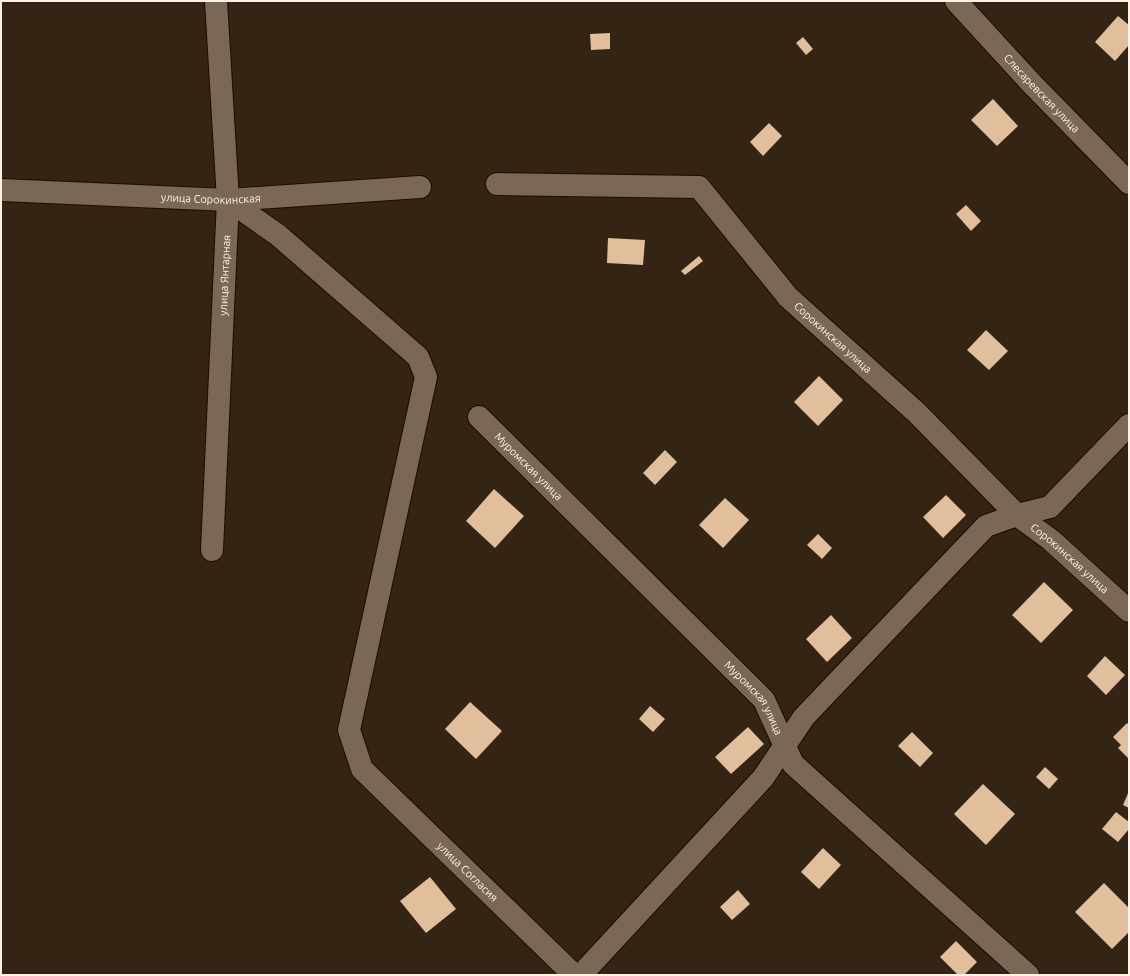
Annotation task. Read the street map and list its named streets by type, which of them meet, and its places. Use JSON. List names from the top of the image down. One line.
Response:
{"streets":{"street":["Слесаревская улица","улица Сорокинская","улица Янтарная","Сорокинская улица","Муромская улица","улица Согласия"]},"crossings":[["улица Сорокинская","улица Янтарная"],["улица Сорокинская","улица Согласия"],["улица Янтарная","улица Согласия"]]}
